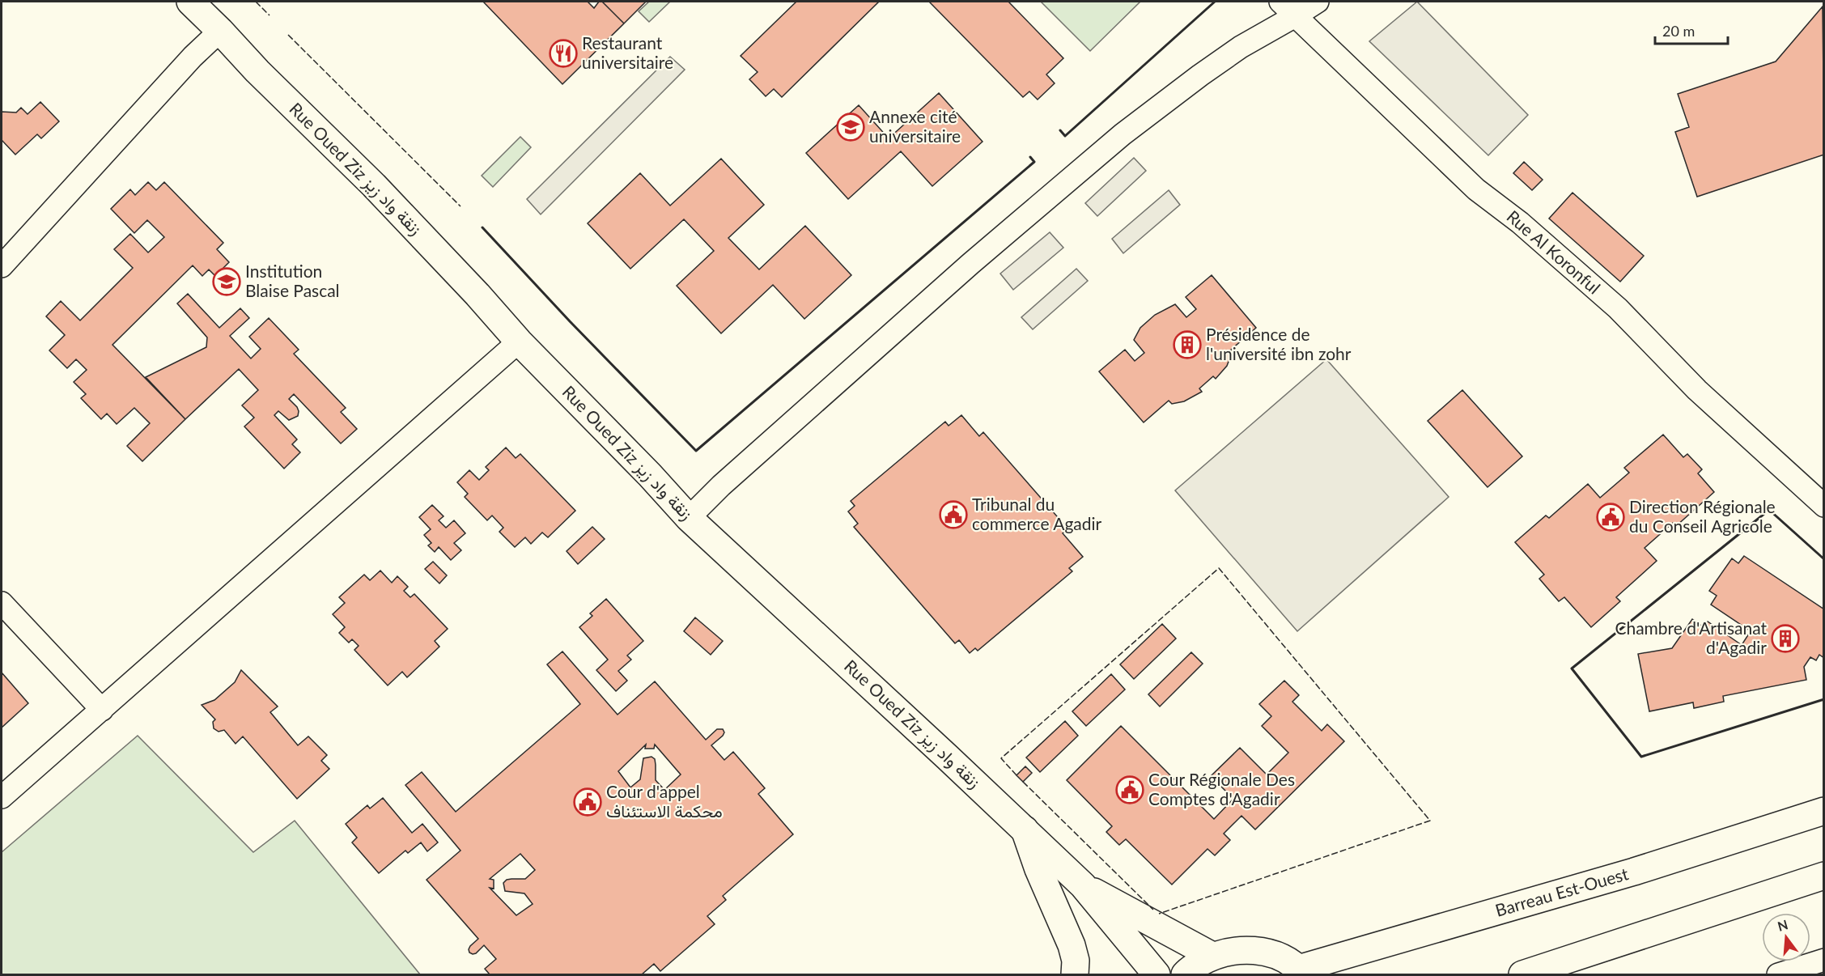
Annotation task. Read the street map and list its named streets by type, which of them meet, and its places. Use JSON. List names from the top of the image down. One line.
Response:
{"streets":{"street":["Rue Oued Ziz زنقة واد زيز","Rue Al Koronful","Barreau Est-Ouest"]},"places":{"restaurant":["Restaurant universitaire"],"school or university":["Annexe cité universitaire","Institution Blaise Pascal"],"building":["Présidence de l'université ibn zohr","Chambre d'Artisanat d'Agadir"],"public building":["Tribunal du commerce Agadir","Direction Régionale du Conseil Agricole","Cour Régionale Des Comptes d'Agadir","Cour d'appel محكمة الاستئناف"]},"scale_bar":"20 m","north":"top"}
